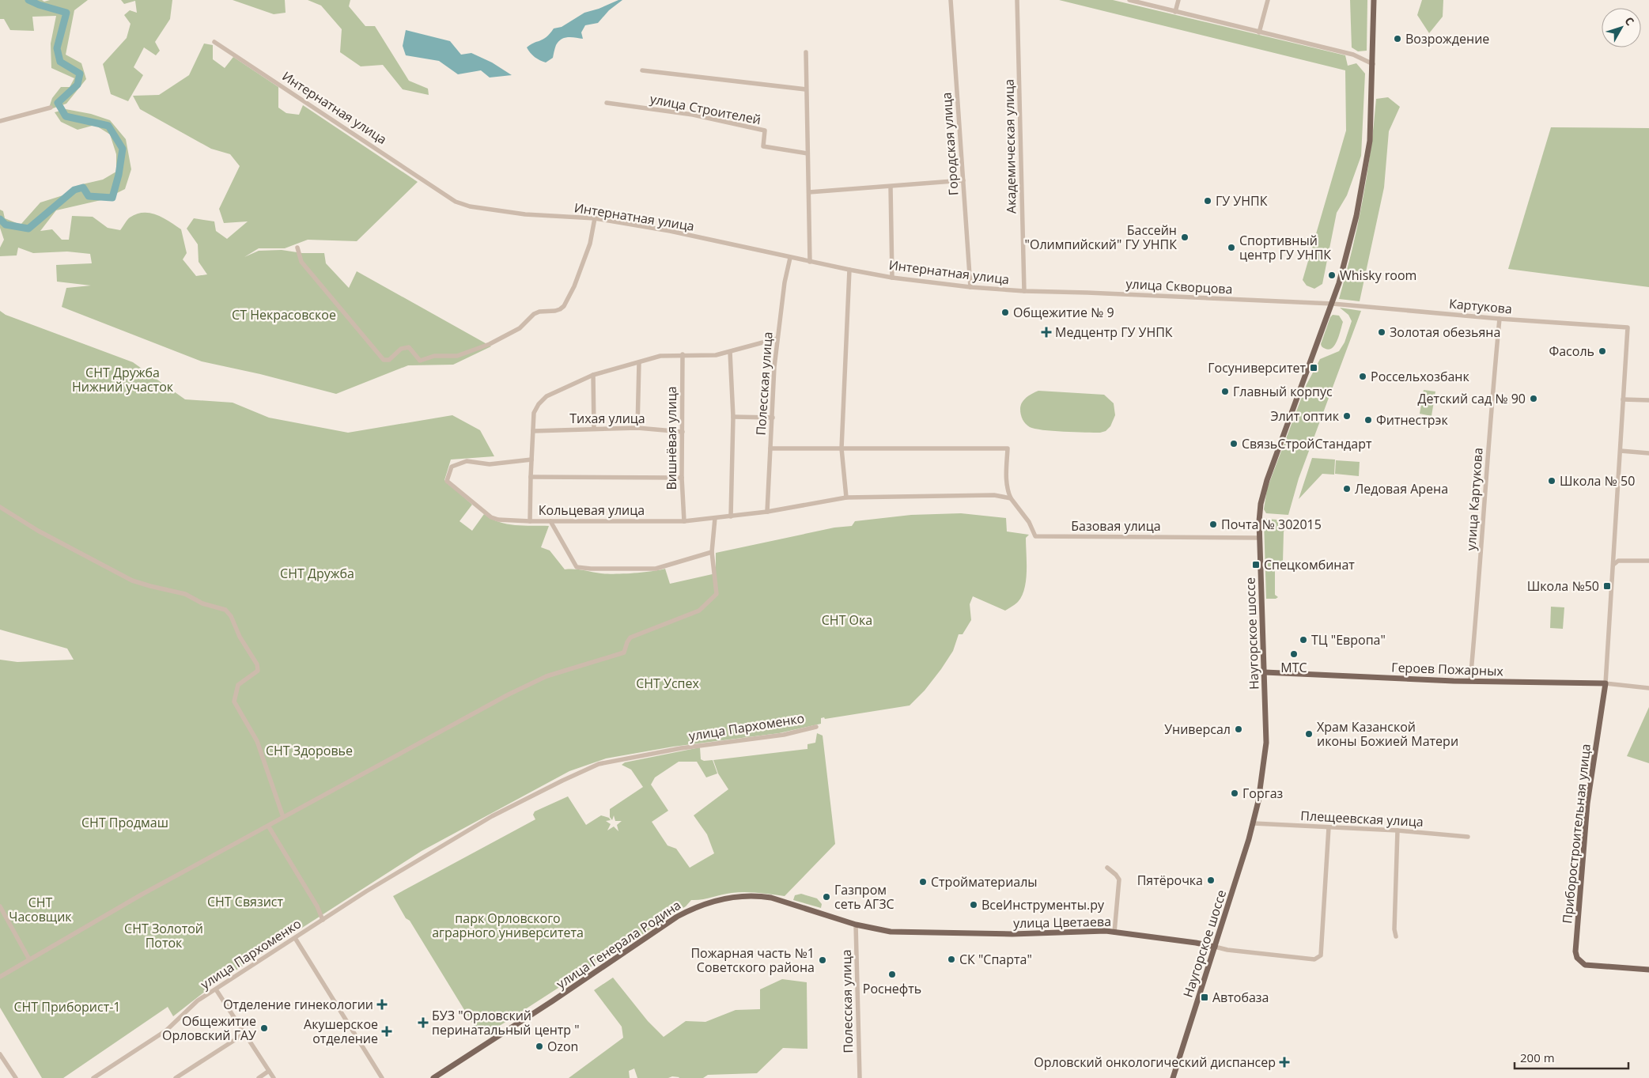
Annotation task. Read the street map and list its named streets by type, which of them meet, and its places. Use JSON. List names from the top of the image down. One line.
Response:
{"streets":{"main road":["Наугорское шоссе","Героев Пожарных","Приборостроительная улица","улица Цветаева","улица Генерала Родина"],"street":["Интернатная улица","улица Строителей","Городская улица","Академическая улица","улица Скворцова","Картукова","Полесская улица","Тихая улица","Вишнёвая улица","улица Картукова","Кольцевая улица","Базовая улица","улица Пархоменко","Плещеевская улица"]},"crossings":[["Интернатная улица","Городская улица"],["Интернатная улица","Академическая улица"],["Интернатная улица","улица Скворцова"],["Интернатная улица","Полесская улица"],["Академическая улица","улица Скворцова"],["улица Скворцова","Картукова"],["улица Скворцова","Наугорское шоссе"],["Картукова","улица Картукова"],["Картукова","Наугорское шоссе"],["Картукова","Приборостроительная улица"],["Полесская улица","Кольцевая улица"],["Полесская улица","улица Цветаева"],["Полесская улица","улица Генерала Родина"],["Тихая улица","Вишнёвая улица"],["Тихая улица","Кольцевая улица"],["Вишнёвая улица","Кольцевая улица"],["улица Картукова","Героев Пожарных"],["Кольцевая улица","Базовая улица"],["Базовая улица","Наугорское шоссе"],["Наугорское шоссе","Героев Пожарных"],["Наугорское шоссе","Плещеевская улица"],["Наугорское шоссе","улица Цветаева"],["Героев Пожарных","Приборостроительная улица"],["Плещеевская улица","улица Цветаева"],["улица Цветаева","улица Генерала Родина"]],"parks":["СТ Некрасовское","СНТ Дружба Нижний участок","СНТ Дружба","СНТ Ока","СНТ Успех","СНТ Здоровье","СНТ Продмаш","СНТ Связист","СНТ Часовщик","парк Орловского аграрного университета","СНТ Золотой Поток","СНТ Приборист-1"],"places":{"other":["Возрождение","ГУ УНПК","Бассейн \"Олимпийский\" ГУ УНПК","Спортивный центр ГУ УНПК","Whisky room","Общежитие № 9","Золотая обезьяна","Фасоль","Россельхозбанк","Главный корпус","Детский сад № 90","Элит оптик","Фитнестрэк","СвязьСтройСтандарт","Школа № 50","Ледовая Арена","Почта № 302015","ТЦ \"Европа\"","МТС","Универсал","Храм Казанской иконы Божией Матери","Горгаз","Пятёрочка","Стройматериалы","Газпром сеть АГЗС","ВсеИнструменты.ру","СК \"Спарта\"","Пожарная часть №1 Советского района","Роснефть","Общежитие Орловский ГАУ","Ozon"],"health":["Медцентр ГУ УНПК","Отделение гинекологии","БУЗ \"Орловский перинатальный центр \"","Акушерское отделение","Орловский онкологический диспансер"],"transit":["Госуниверситет","Спецкомбинат","Школа №50","Автобаза"]},"scale_bar":"200 m","north":"top right"}
